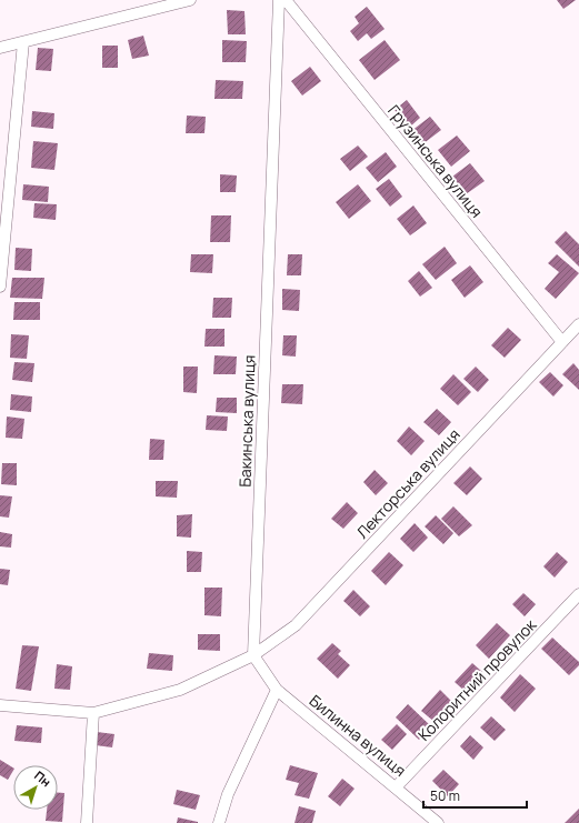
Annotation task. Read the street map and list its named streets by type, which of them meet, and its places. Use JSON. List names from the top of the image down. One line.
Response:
{"streets":{"street":["Грузинська вулиця","Бакинська вулиця","Лекторська вулиця","Колоритний провулок","Билинна вулиця"]},"crossings":[["Грузинська вулиця","Лекторська вулиця"],["Бакинська вулиця","Лекторська вулиця"],["Колоритний провулок","Билинна вулиця"]],"scale_bar":"50 m","north":"top right"}
